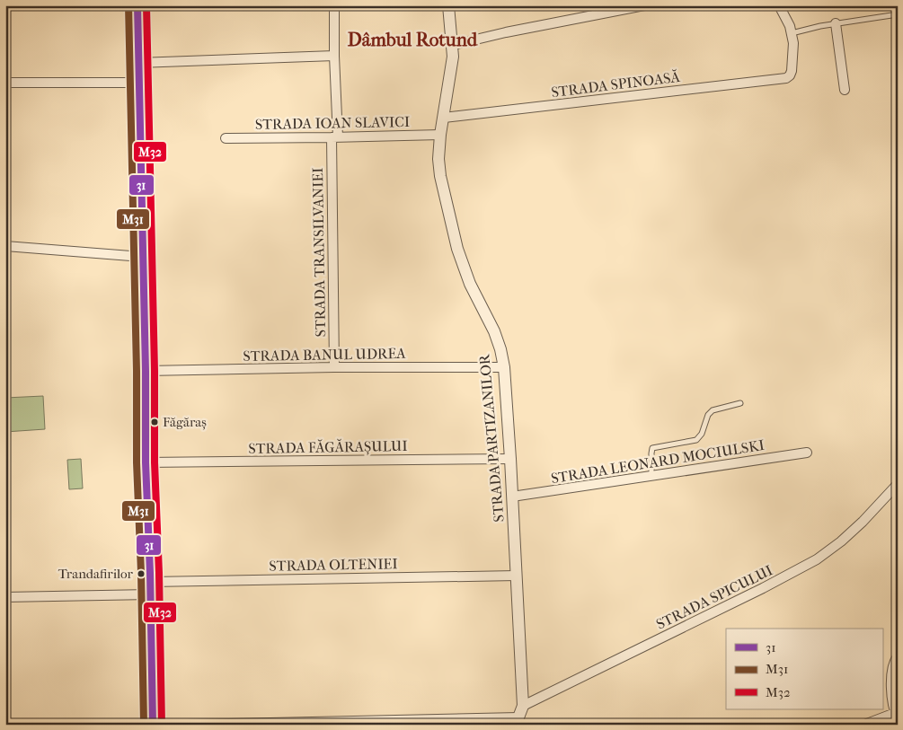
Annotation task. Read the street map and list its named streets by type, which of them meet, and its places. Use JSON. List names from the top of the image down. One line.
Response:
{"streets":{"street":["STRADA SPINOASĂ","STRADA IOAN SLAVICI","STRADA TRANSILVANIEI","STRADA BANUL UDREA","STRADA PARTIZANILOR","STRADA FĂGĂRAȘULUI","STRADA LEONARD MOCIULSKI","STRADA OLTENIEI","STRADA SPICULUI"]},"crossings":[["STRADA SPINOASĂ","STRADA PARTIZANILOR"],["STRADA IOAN SLAVICI","STRADA TRANSILVANIEI"],["STRADA IOAN SLAVICI","STRADA PARTIZANILOR"],["STRADA TRANSILVANIEI","STRADA BANUL UDREA"],["STRADA BANUL UDREA","STRADA PARTIZANILOR"],["STRADA PARTIZANILOR","STRADA FĂGĂRAȘULUI"],["STRADA PARTIZANILOR","STRADA LEONARD MOCIULSKI"],["STRADA PARTIZANILOR","STRADA OLTENIEI"],["STRADA PARTIZANILOR","STRADA SPICULUI"]],"districts":["Dâmbul Rotund"],"places":["Făgăraș","Trandafirilor"],"lines":["transit line 31","transit line M31","transit line M32"],"legend":["31","M31","M32"]}
